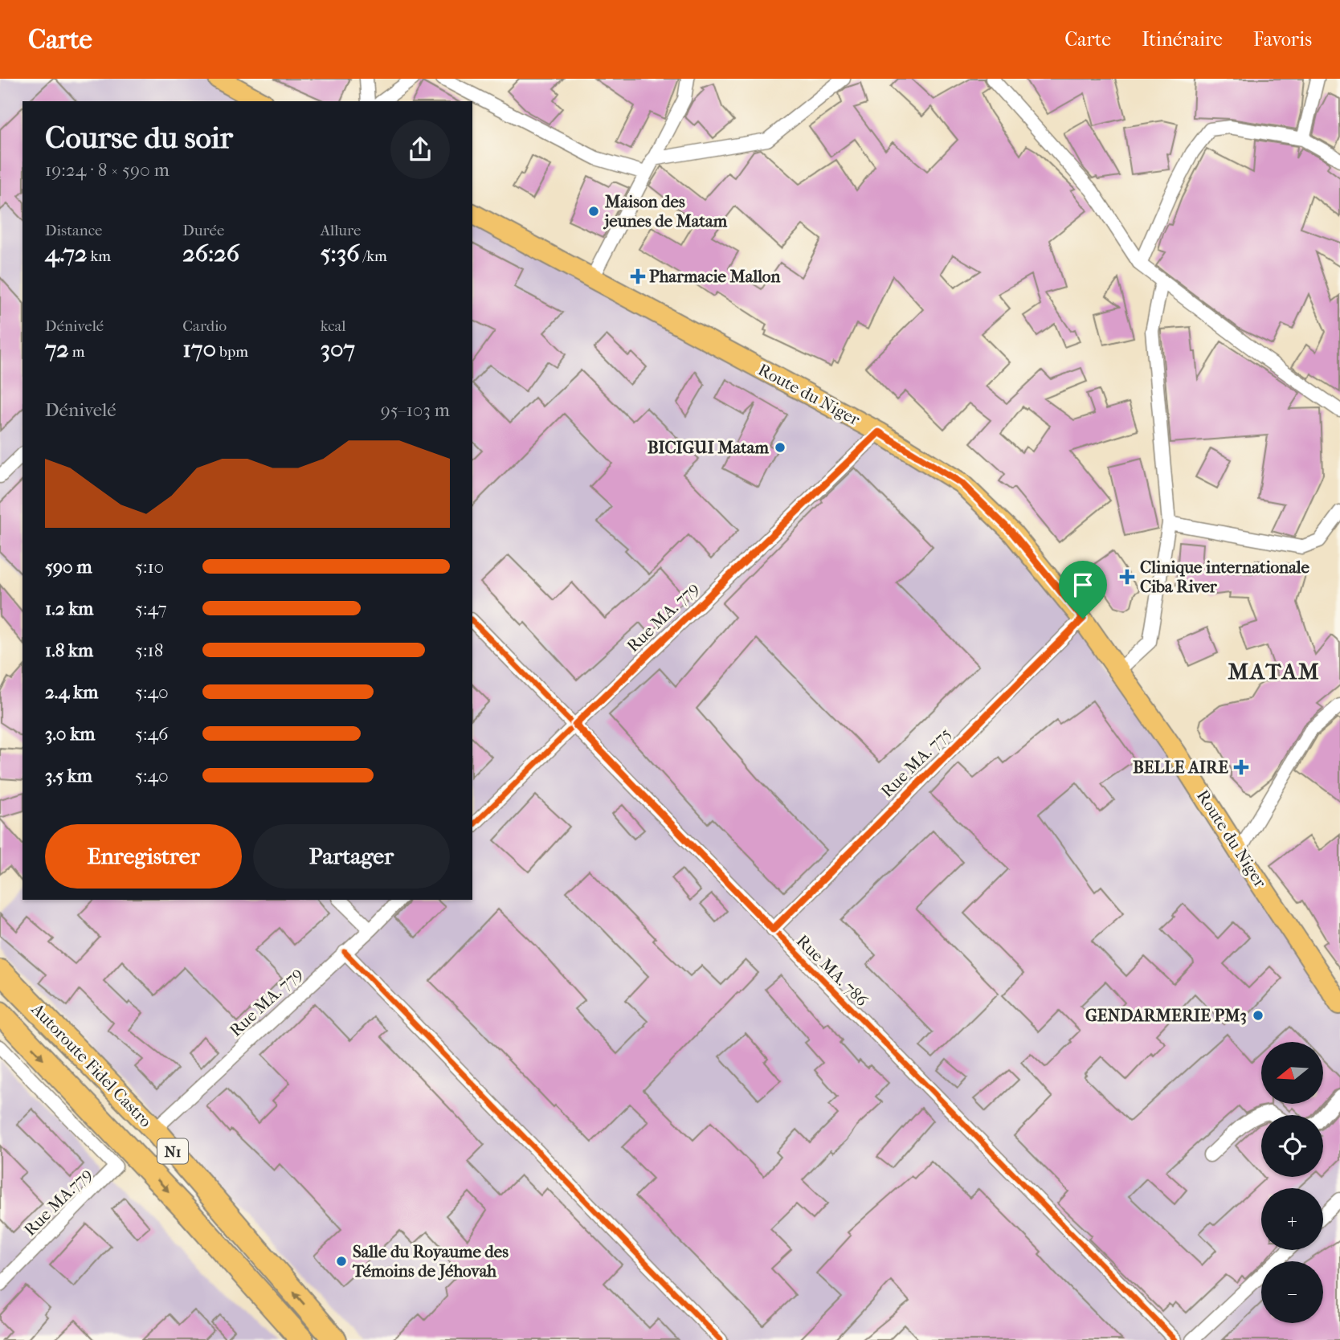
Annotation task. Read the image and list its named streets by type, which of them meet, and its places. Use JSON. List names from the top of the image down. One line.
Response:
{"streets":{"highway":["Autoroute Fidel Castro","N1"],"main road":["Route du Niger"],"street":["Rue MA. 779","Rue MA. 775","Rue MA. 786","Rue MA.779"]},"crossings":[["Route du Niger","Rue MA. 779"],["Route du Niger","Rue MA. 775"],["Rue MA. 779","Rue MA. 786"],["Rue MA. 779","Autoroute Fidel Castro"],["Rue MA. 775","Rue MA. 786"]],"districts":["MATAM"],"places":{"other":["Maison des jeunes de Matam","BICIGUI Matam","GENDARMERIE PM3","Salle du Royaume des Témoins de Jéhovah"],"health":["Pharmacie Mallon","Clinique internationale Ciba River","BELLE AIRE"]},"north":"left","page":{"header":"Carte","nav":["Carte","Itinéraire","Favoris"],"heading":["Course du soir","19:24 · 8 × 590 m"],"stats":[["Distance","4.72 km"],["Durée","26:26"],["Allure","5:36 /km"],["Dénivelé","72 m"],["Cardio","170 bpm"],["kcal","307"]],"chart":["Dénivelé","95–103 m"],"list":[{"name":"590 m","note":"5:10"},{"name":"1.2 km","note":"5:47"},{"name":"1.8 km","note":"5:18"},{"name":"2.4 km","note":"5:40"},{"name":"3.0 km","note":"5:46"},{"name":"3.5 km","note":"5:40"}],"buttons":["Enregistrer","Partager"],"map_buttons":["+","−"]}}
